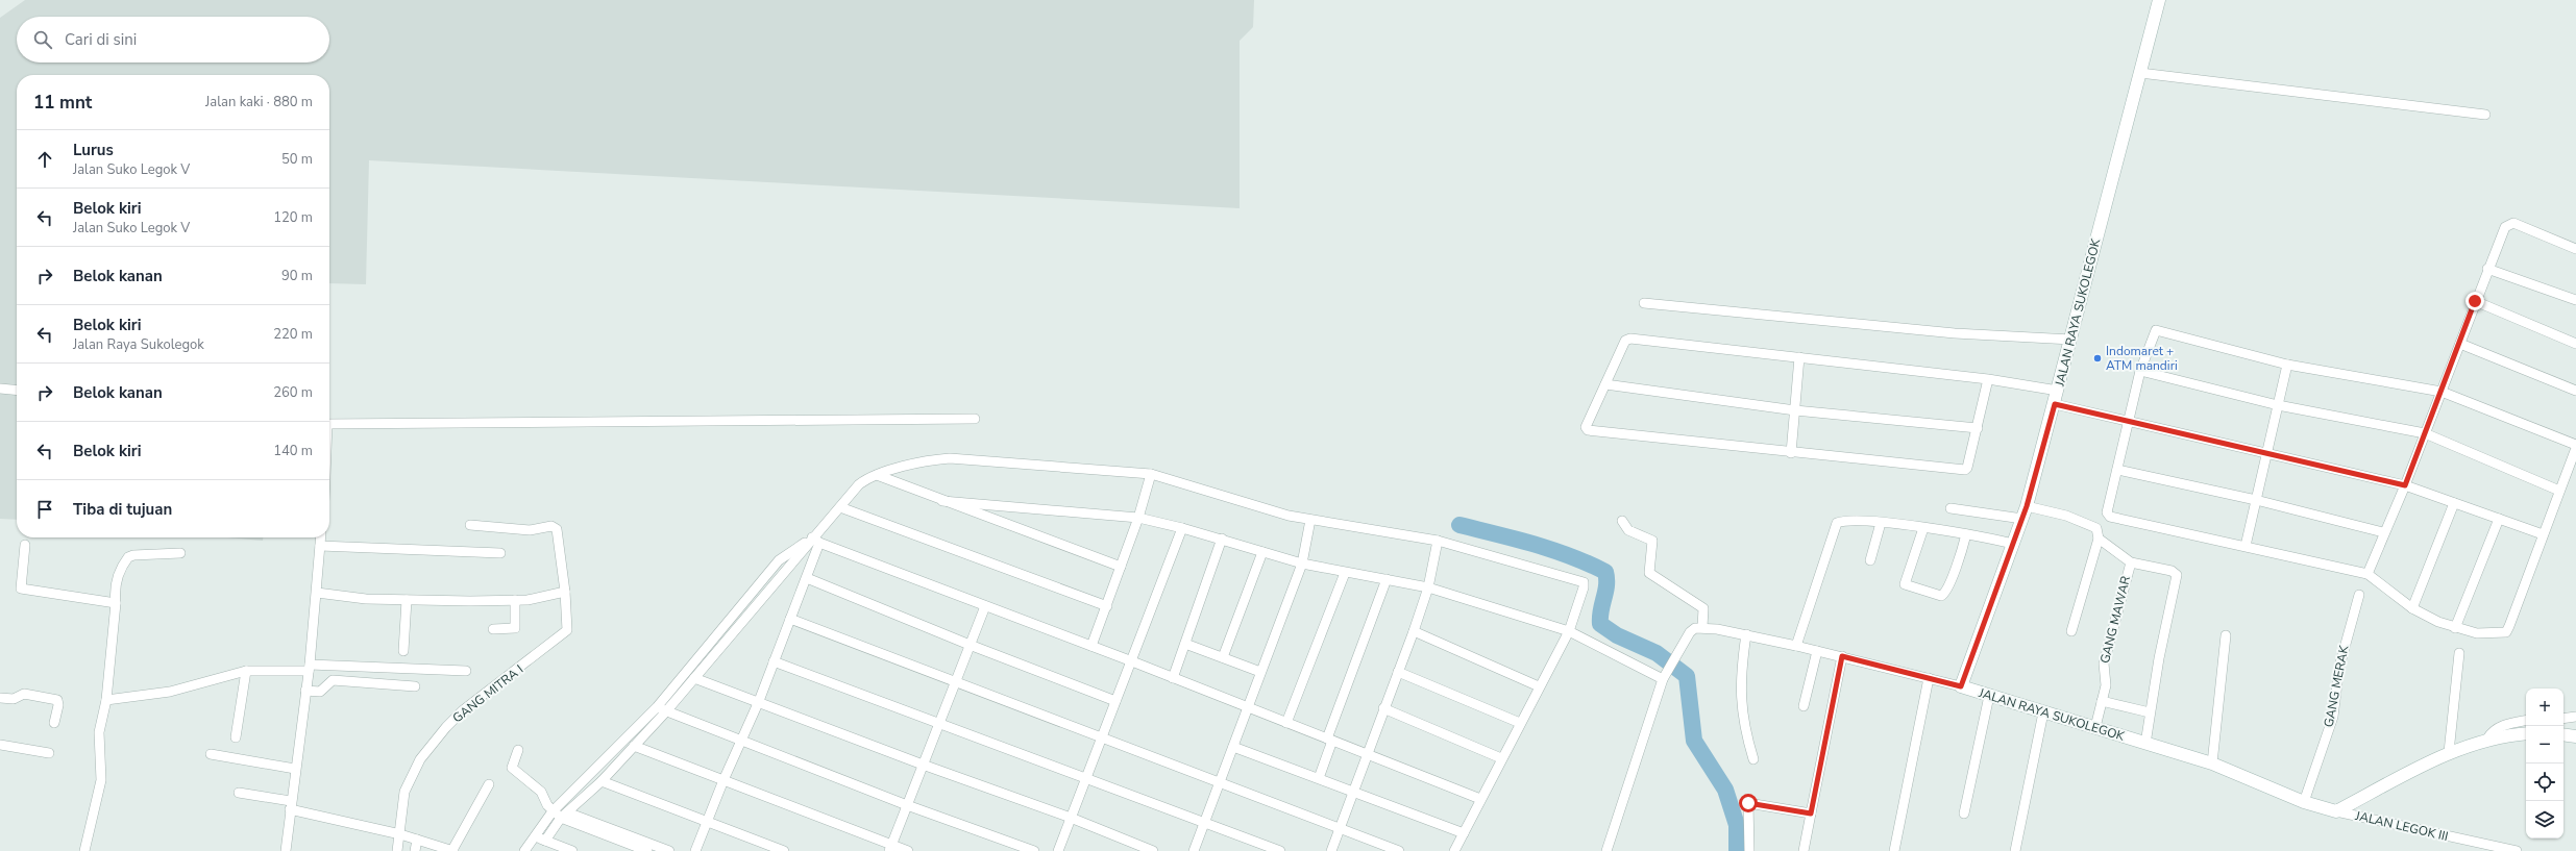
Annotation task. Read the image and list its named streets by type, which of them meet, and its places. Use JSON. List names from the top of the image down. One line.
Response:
{"streets":{"street":["JALAN RAYA SUKOLEGOK","GANG MAWAR","GANG MERAK","GANG MITRA I","JALAN LEGOK III"]},"crossings":[["JALAN RAYA SUKOLEGOK","GANG MAWAR"],["JALAN RAYA SUKOLEGOK","GANG MERAK"],["JALAN RAYA SUKOLEGOK","JALAN LEGOK III"]],"places":["Indomaret + ATM mandiri"],"page":{"search":"Cari di sini","heading":["11 mnt","Jalan kaki · 880 m"],"list":[["Lurus","Jalan Suko Legok V","50 m"],["Belok kiri","Jalan Suko Legok V","120 m"],["Belok kanan","90 m"],["Belok kiri","Jalan Raya Sukolegok","220 m"],["Belok kanan","260 m"],["Belok kiri","140 m"],"Tiba di tujuan"],"map_buttons":["+","−"]}}
